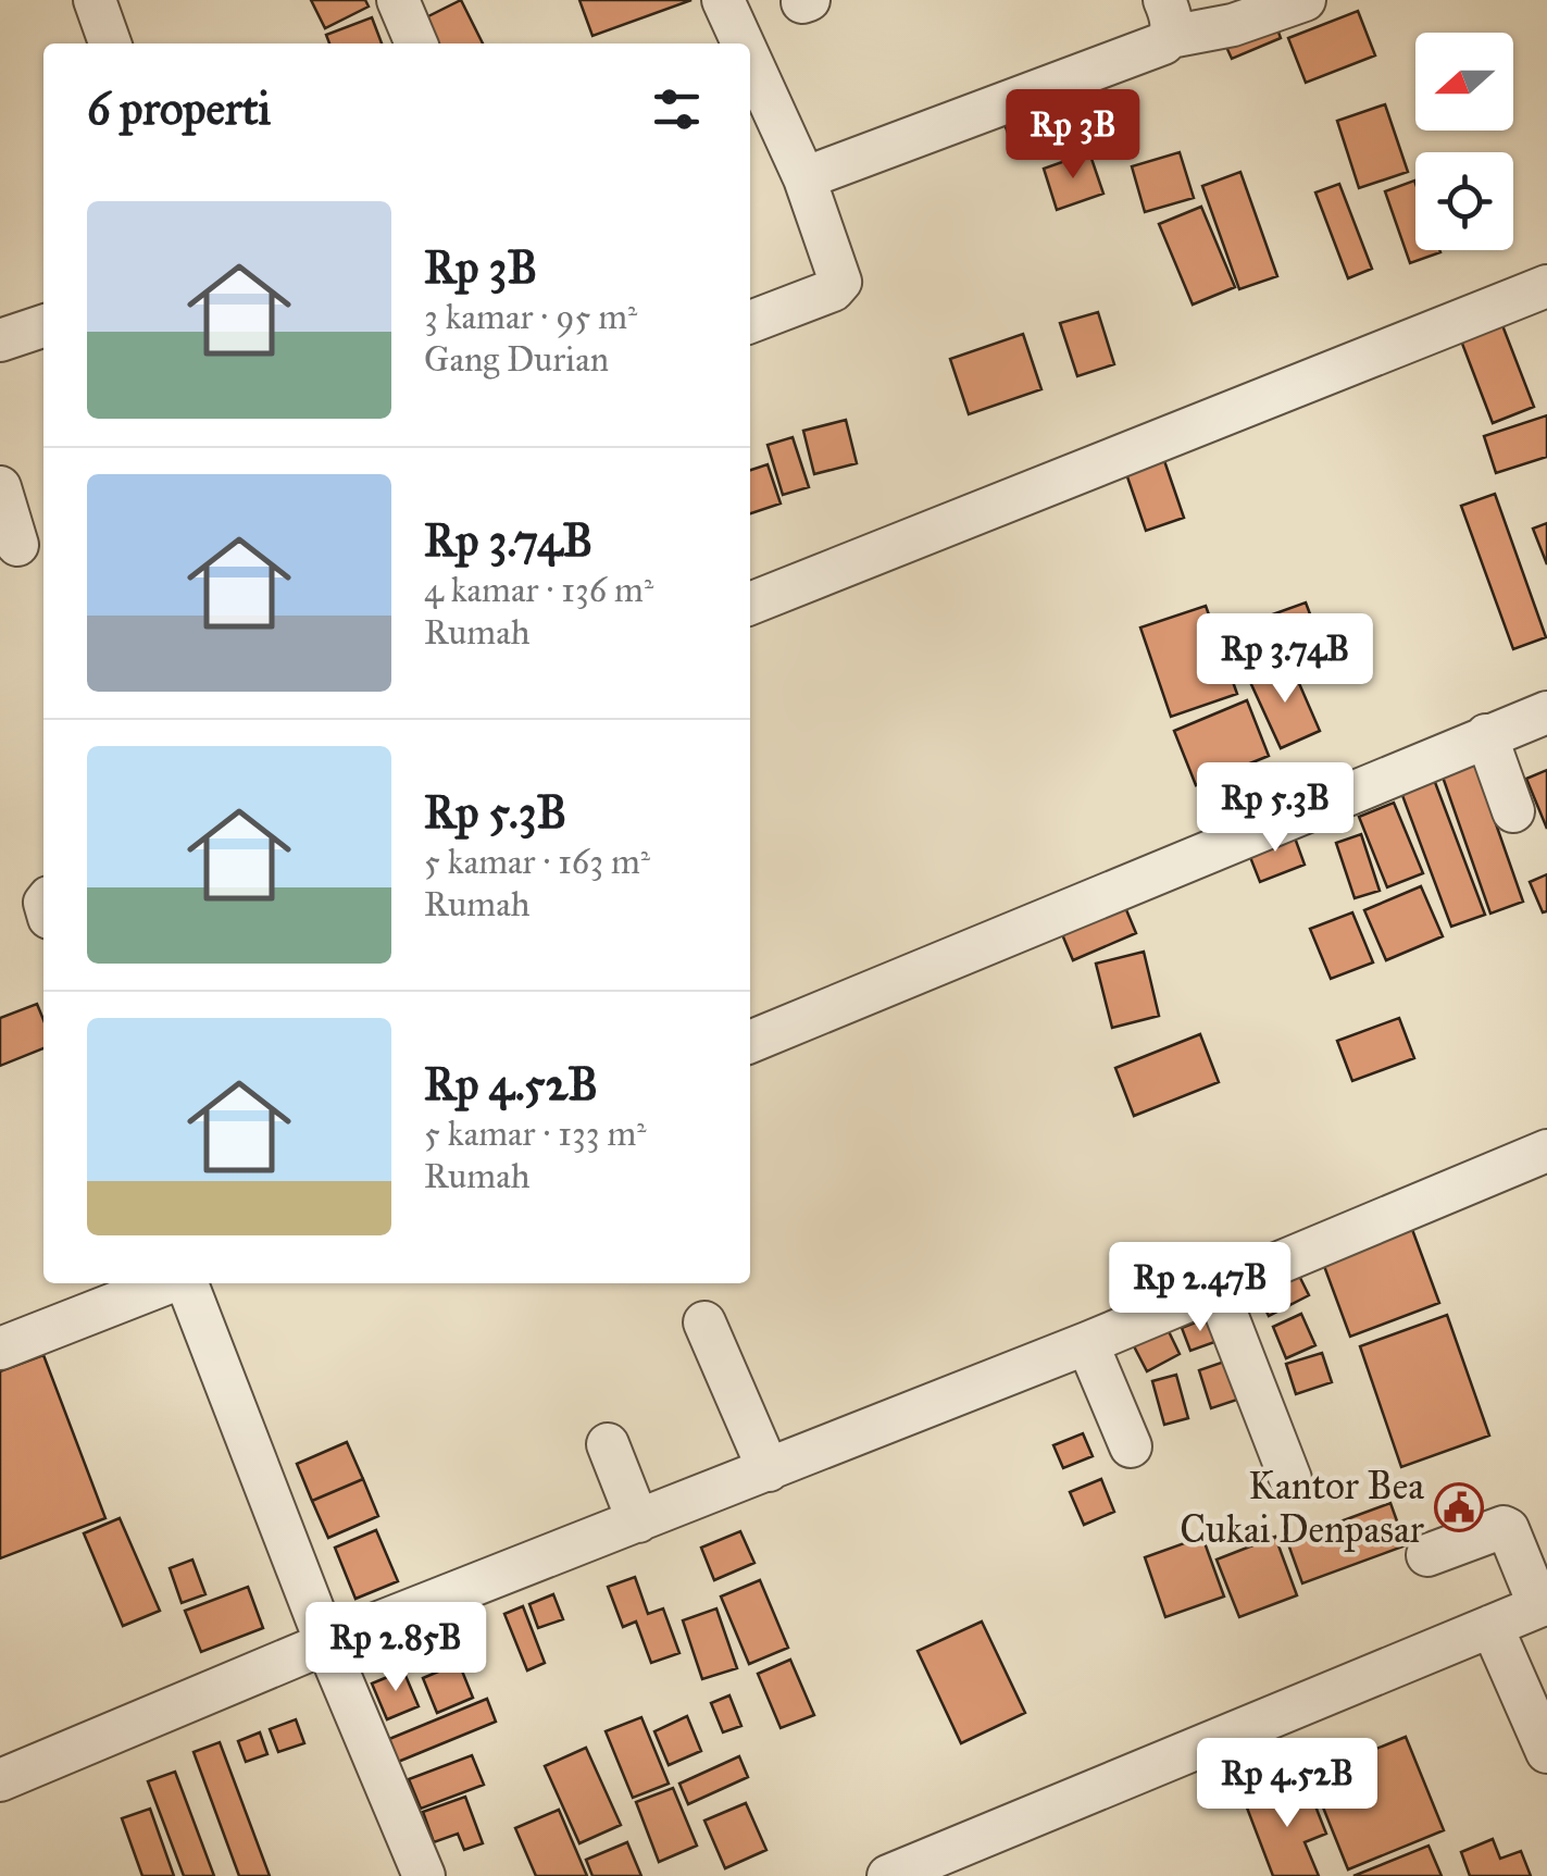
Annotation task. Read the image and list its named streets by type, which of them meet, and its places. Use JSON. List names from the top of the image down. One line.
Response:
{"places":{"public building":["Kantor Bea Cukai Denpasar"]},"north":"left","page":{"heading":"6 properti","price":["Rp 3B","Rp 3.74B","Rp 5.3B","Rp 2.47B","Rp 2.85B","Rp 4.52B"],"list":[{"name":"Rp 3B","note":"3 kamar · 95 m² · Gang Durian"},{"name":"Rp 3.74B","note":"4 kamar · 136 m² · Rumah"},{"name":"Rp 5.3B","note":"5 kamar · 163 m² · Rumah"},{"name":"Rp 4.52B","note":"5 kamar · 133 m² · Rumah"}]}}
